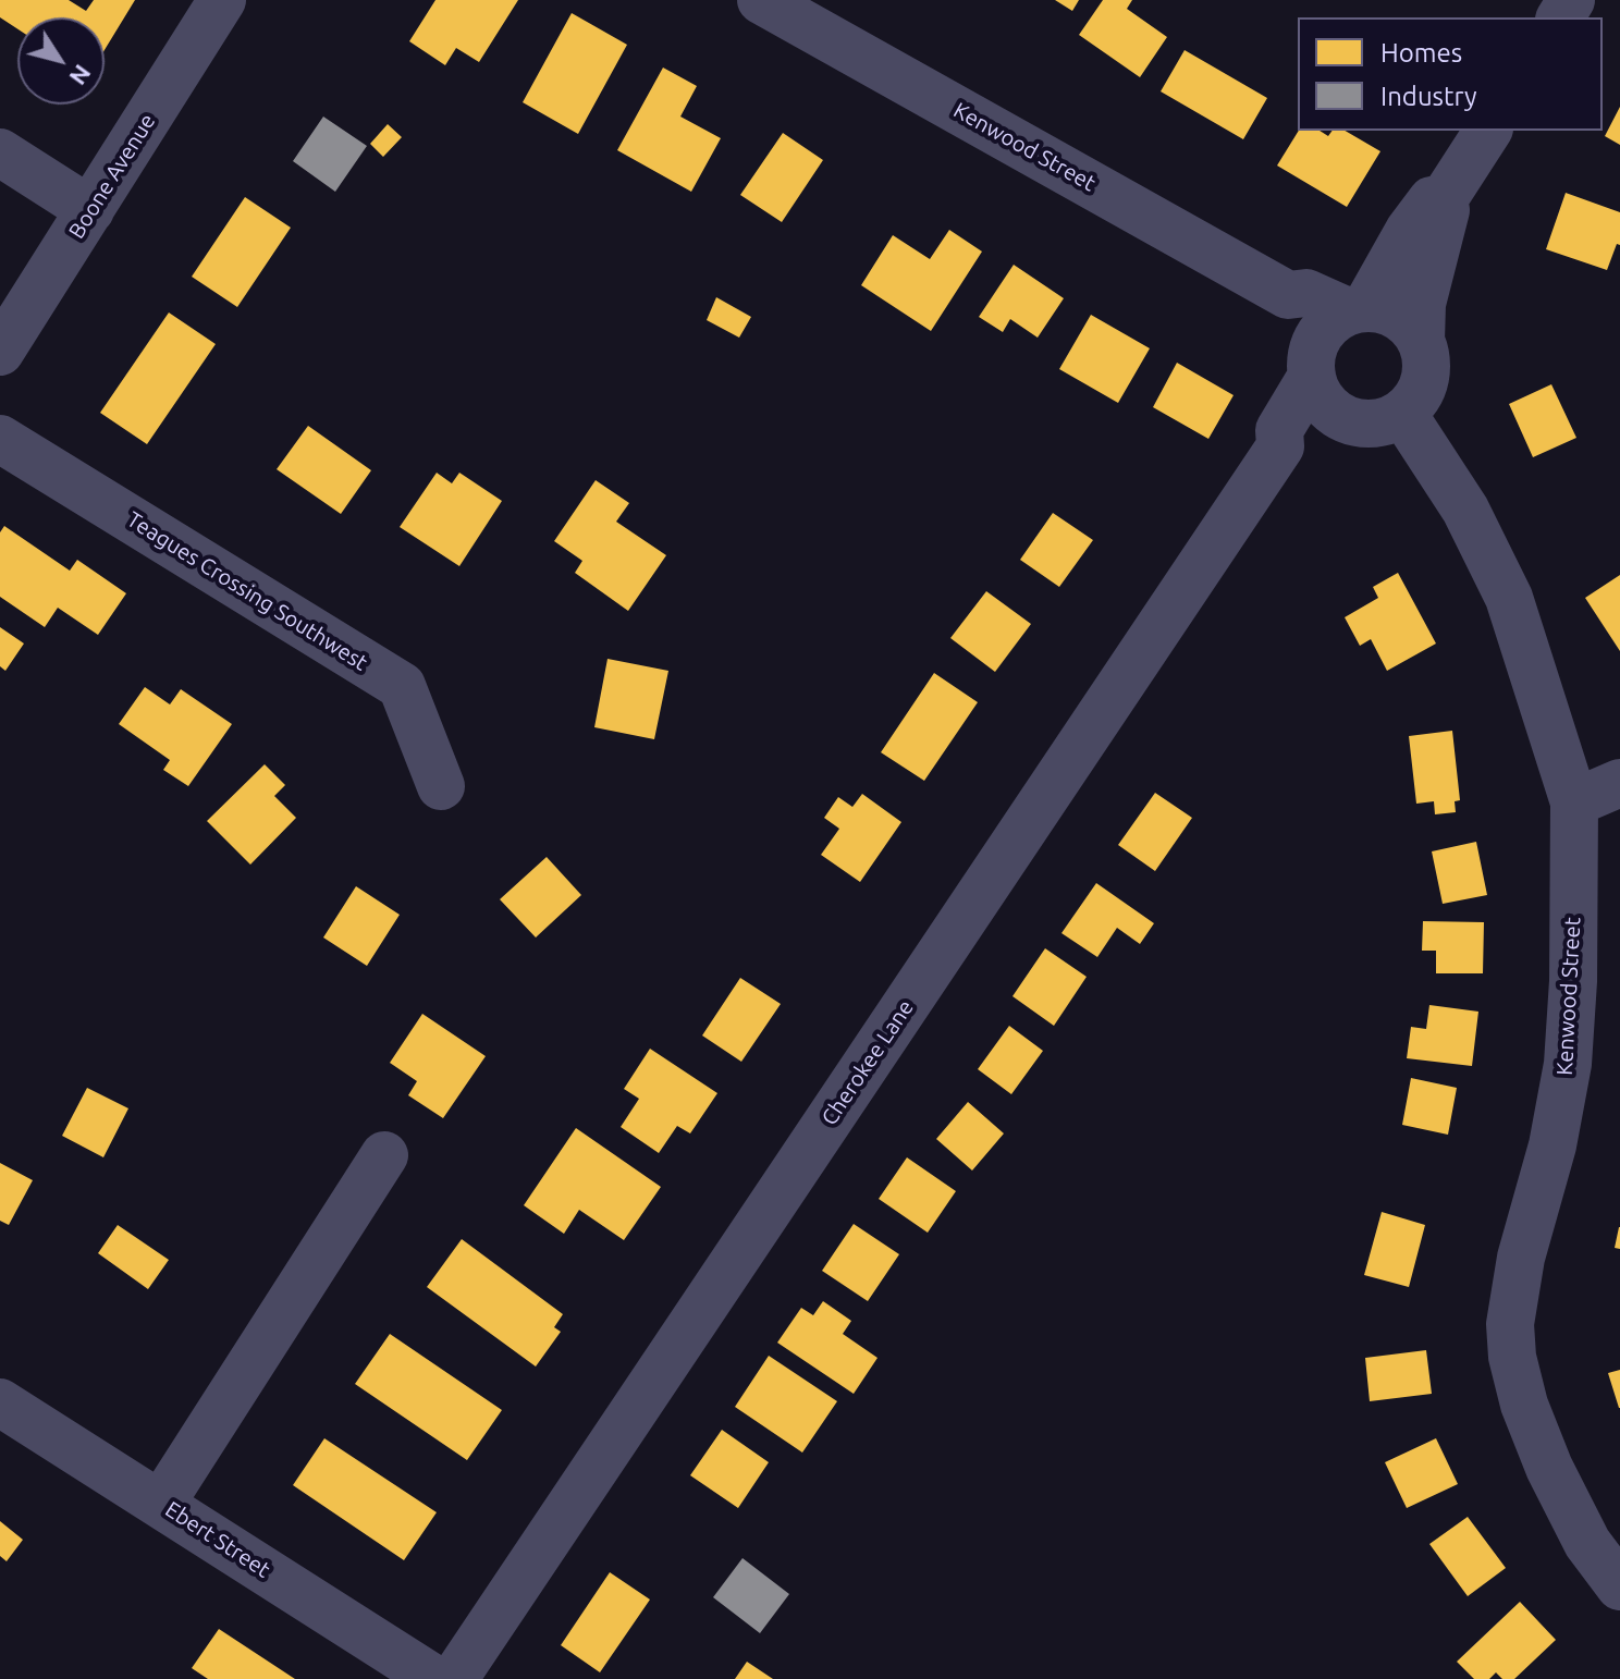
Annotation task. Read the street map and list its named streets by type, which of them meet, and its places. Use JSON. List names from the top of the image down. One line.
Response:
{"streets":{"street":["Kenwood Street","Boone Avenue","Teagues Crossing Southwest","Cherokee Lane","Ebert Street"]},"crossings":[["Kenwood Street","Cherokee Lane"]],"legend":["Homes","Industry"],"north":"bottom right"}
